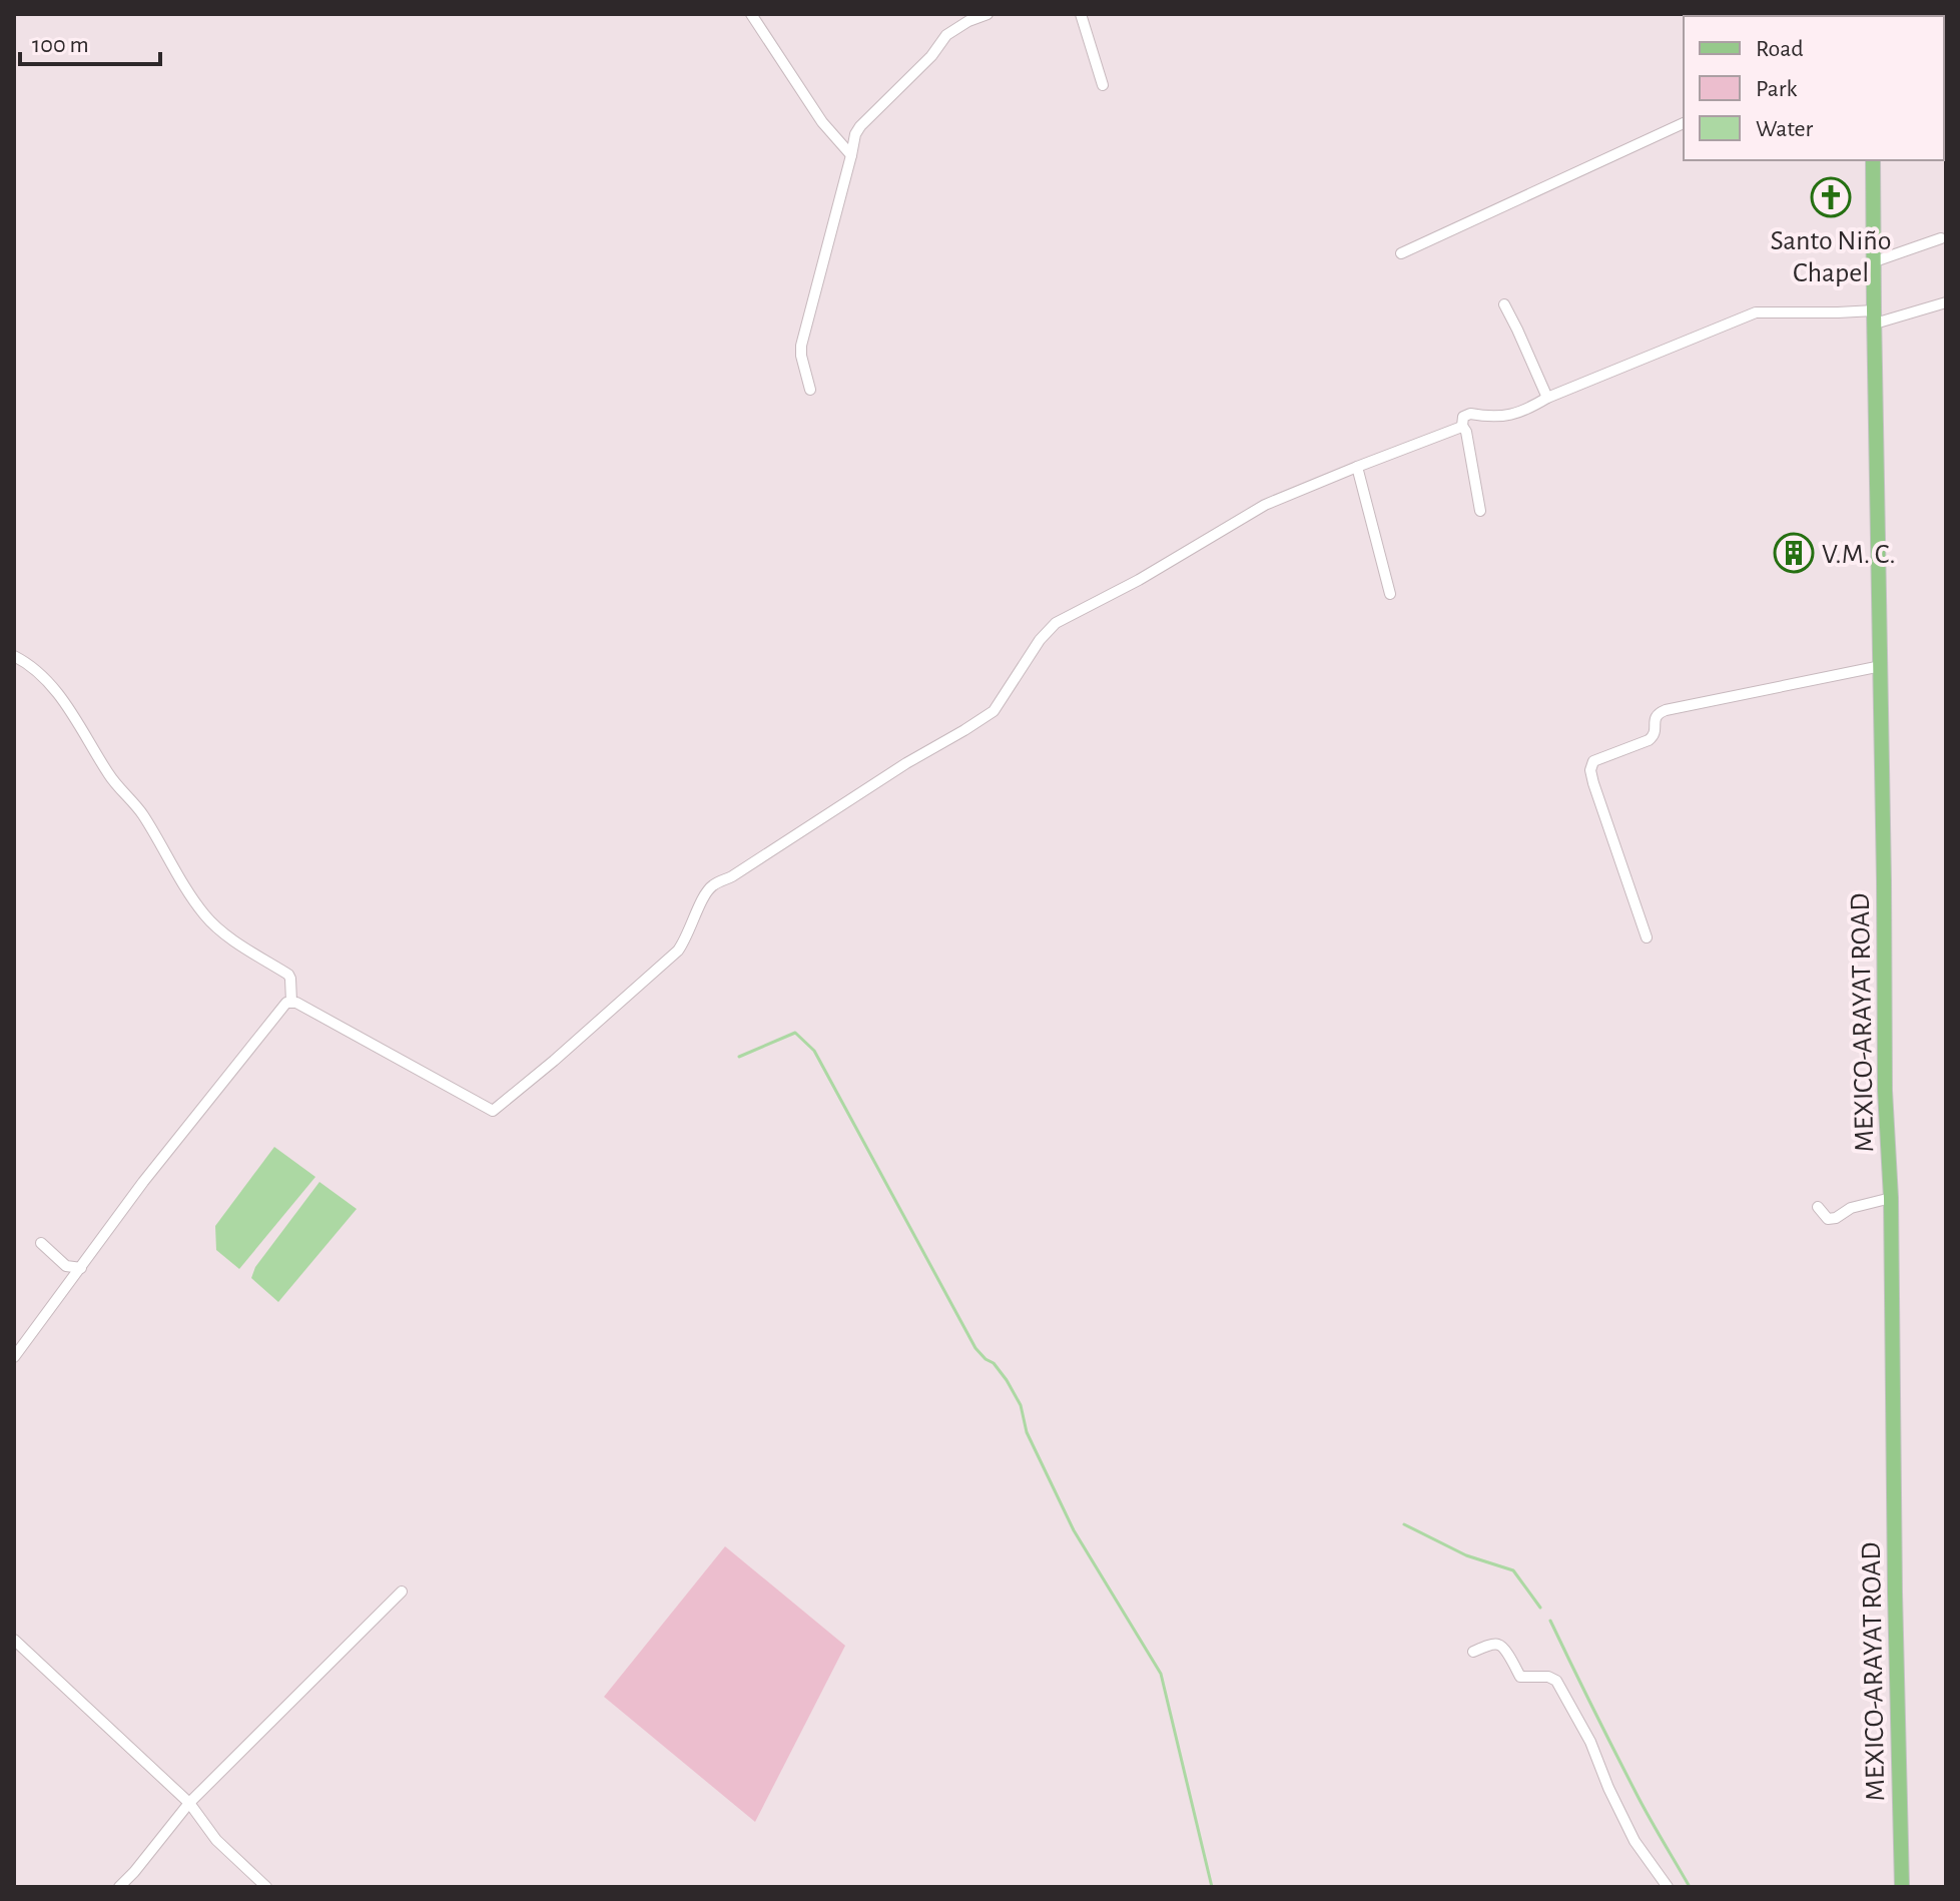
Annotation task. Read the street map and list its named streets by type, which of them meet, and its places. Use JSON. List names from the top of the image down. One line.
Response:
{"streets":{"main road":["MEXICO-ARAYAT ROAD"]},"places":{"church":["Santo Niño Chapel"],"building":["V.M. C."]},"legend":["Road","Park","Water"],"scale_bar":"100 m"}
